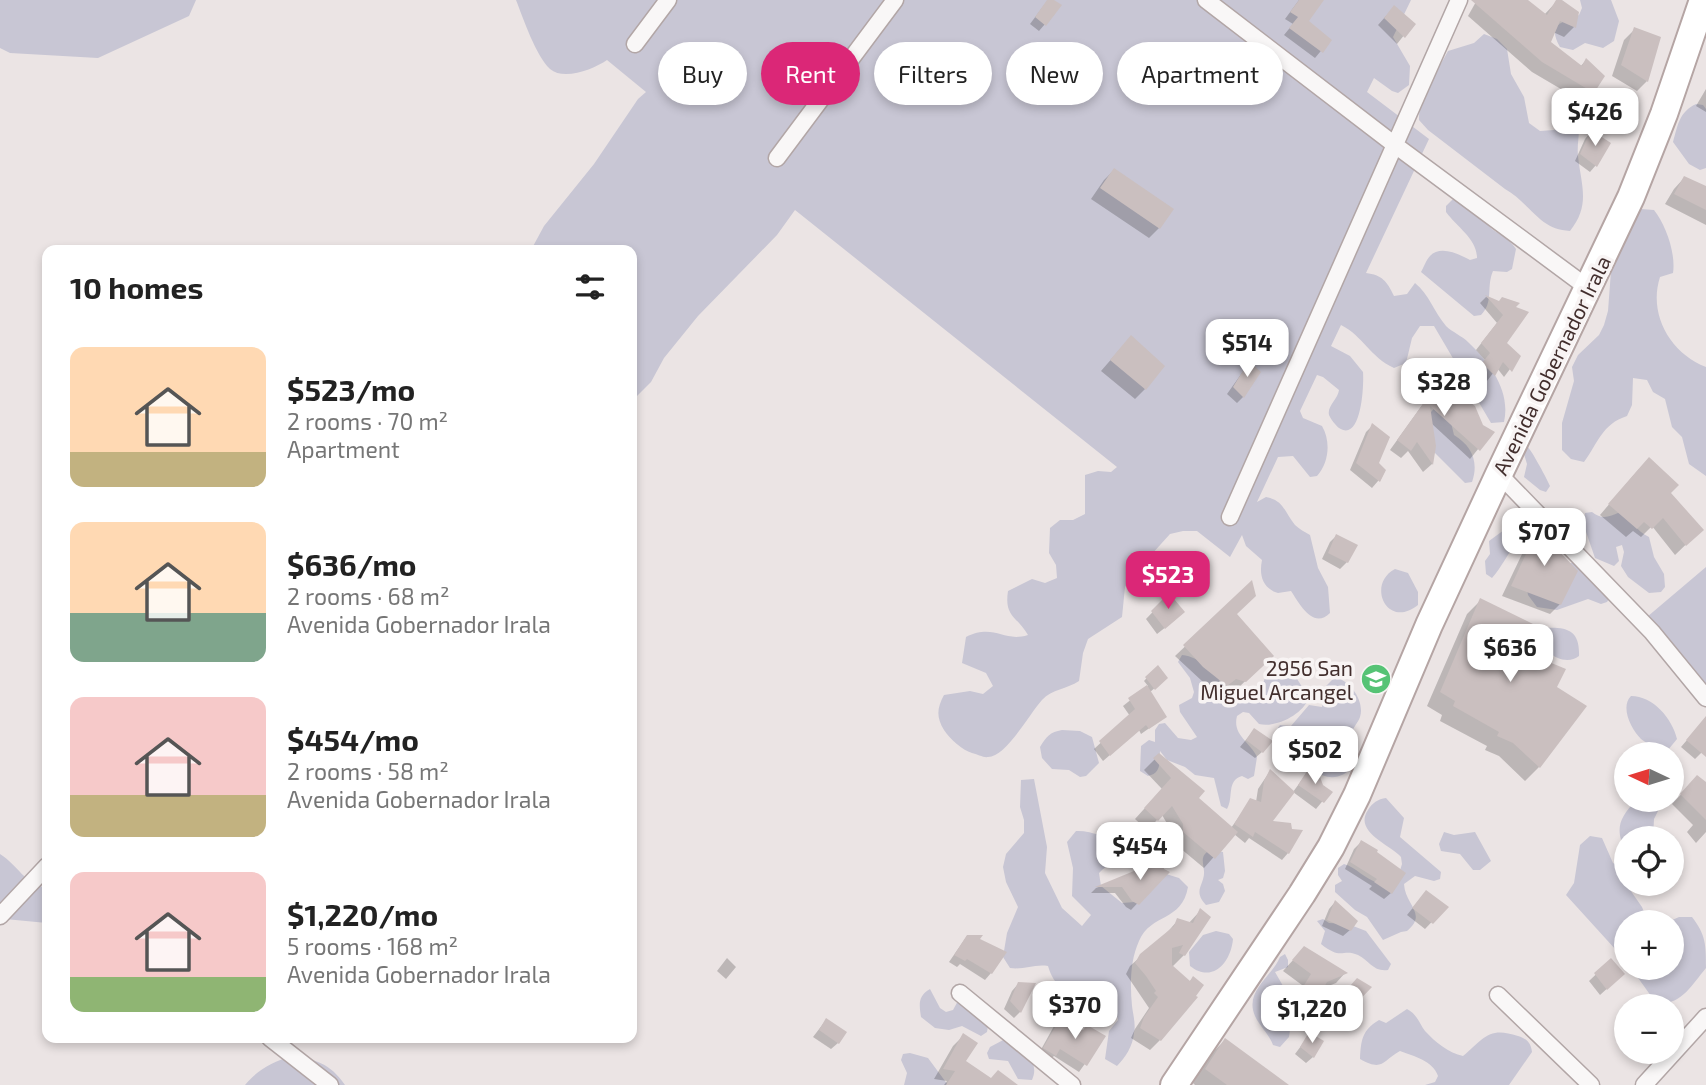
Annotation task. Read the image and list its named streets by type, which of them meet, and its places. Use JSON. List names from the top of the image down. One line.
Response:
{"streets":{"main road":["Avenida Gobernador Irala"]},"places":{"school or university":["2956 San Miguel Arcangel"]},"north":"left","page":{"chip":["Buy","Rent","Filters","New","Apartment"],"price":["$426","$514","$328","$707","$523","$636","$502","$454","$370","$1,220"],"heading":"10 homes","list":[{"name":"$523/mo","note":"2 rooms · 70 m² · Apartment"},{"name":"$636/mo","note":"2 rooms · 68 m² · Avenida Gobernador Irala"},{"name":"$454/mo","note":"2 rooms · 58 m² · Avenida Gobernador Irala"},{"name":"$1,220/mo","note":"5 rooms · 168 m² · Avenida Gobernador Irala"}],"map_buttons":["+","−"]}}
